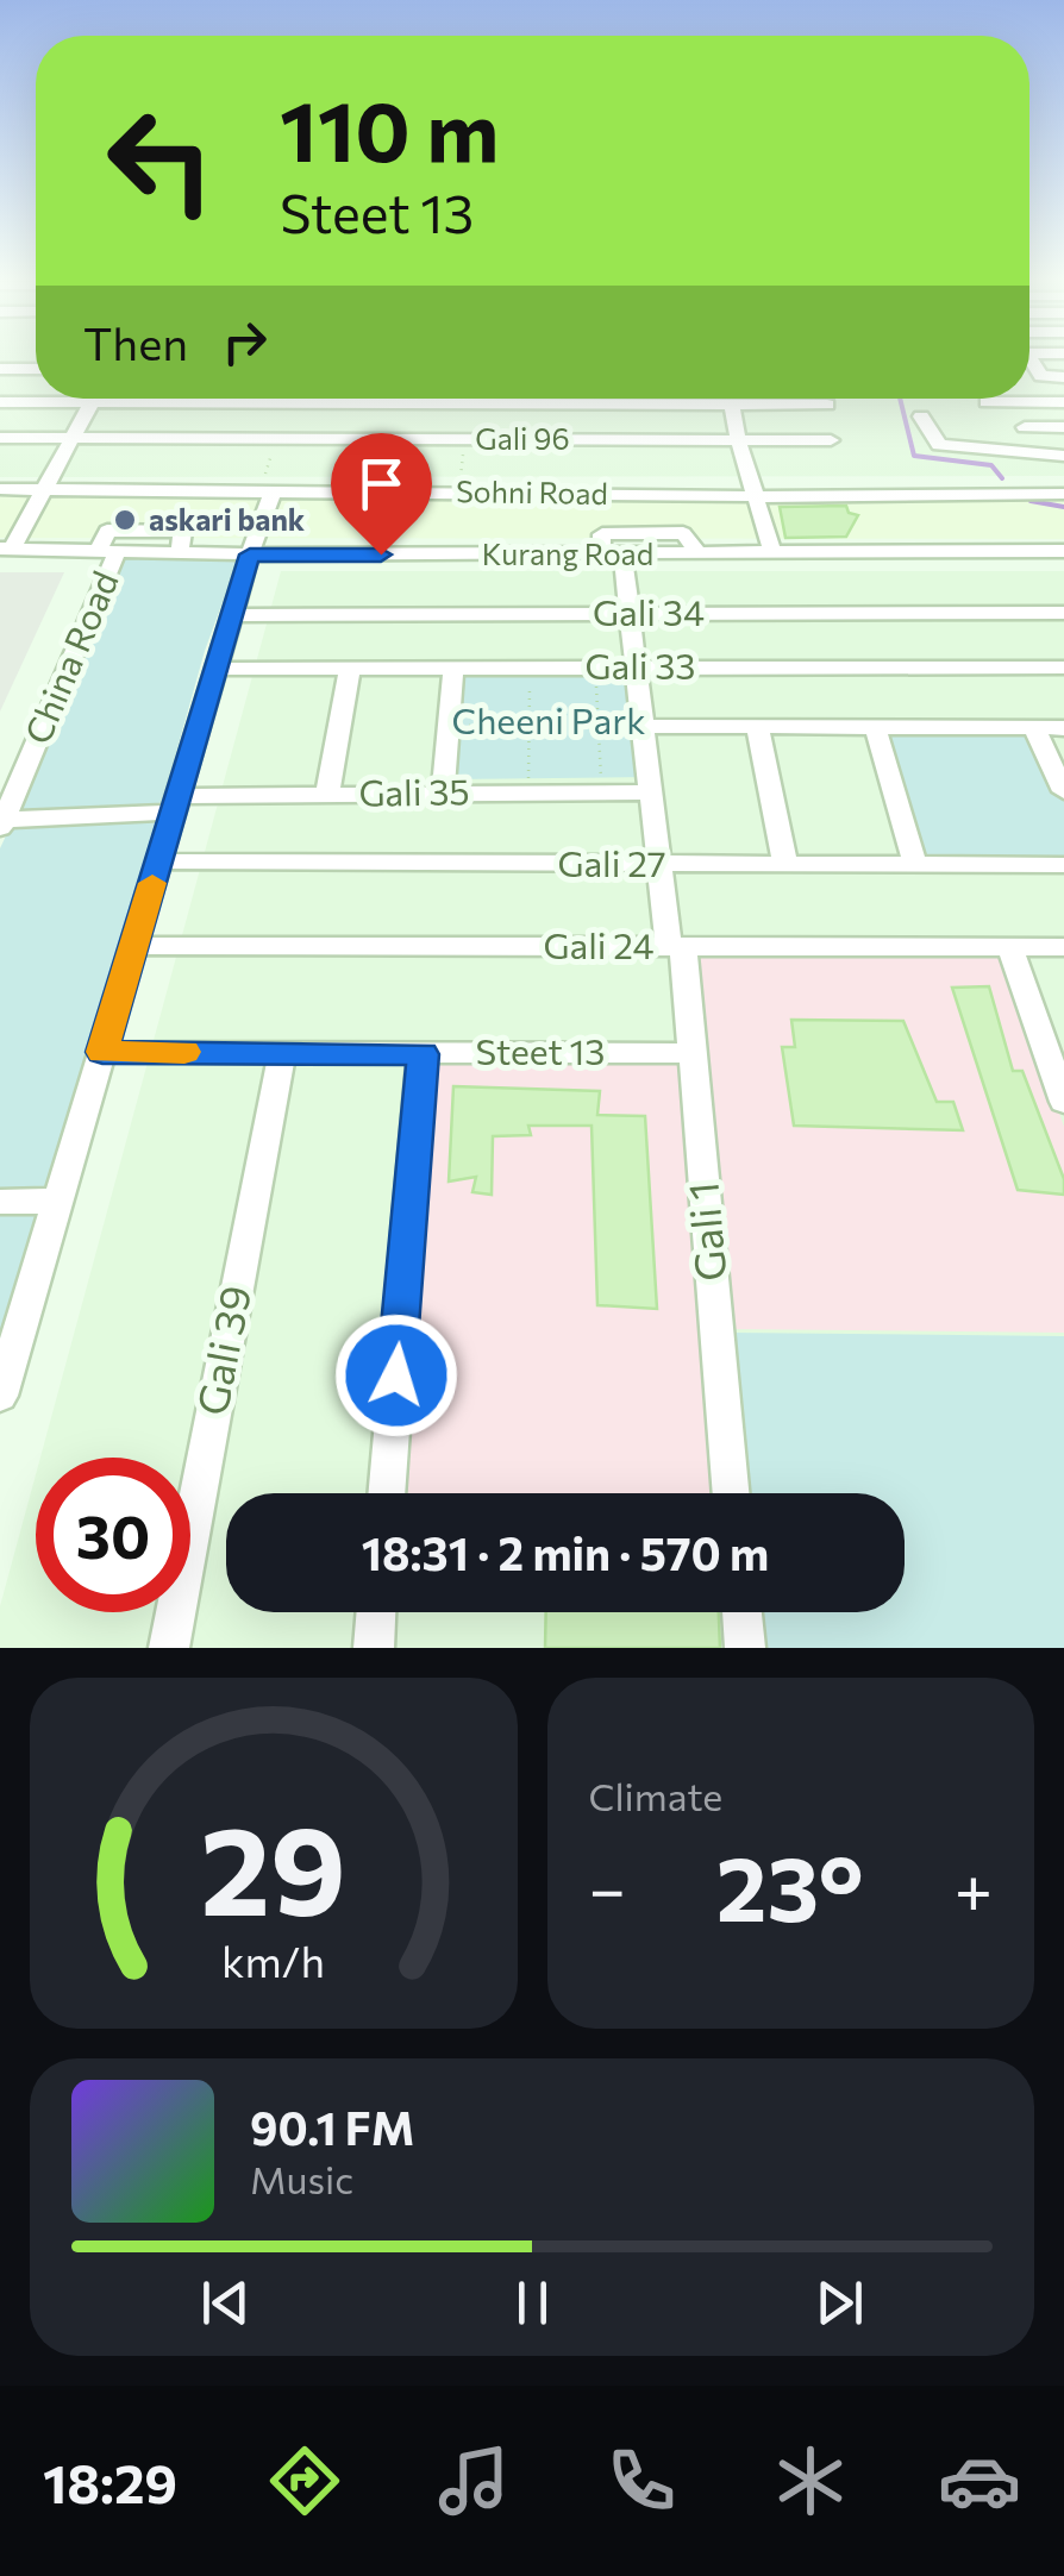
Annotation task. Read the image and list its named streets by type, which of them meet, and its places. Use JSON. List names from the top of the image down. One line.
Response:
{"streets":{"street":["Gali 96","Sohni Road","Kurang Road","Gali 34","China Road","Gali 33","Gali 35","Gali 27","Gali 24","Steet 13","Gali 1","Gali 39"]},"crossings":[["Kurang Road","China Road"],["Kurang Road","Gali 1"],["Gali 34","Gali 1"],["China Road","Gali 35"],["Gali 33","Gali 1"],["Gali 35","Gali 1"],["Gali 27","Gali 1"],["Gali 24","Gali 1"],["Steet 13","Gali 1"],["Steet 13","Gali 39"]],"parks":["Cheeni Park"],"places":["askari bank"],"page":{"turn":["110 m","Steet 13"],"then":"Then","limit":"30","trip":"18:31 · 2 min · 570 m","tile":"Climate","heat":["−","23°","+"],"song":["90.1 FM","Music"],"tabs":"18:29","gauge":["29","km/h"]}}
